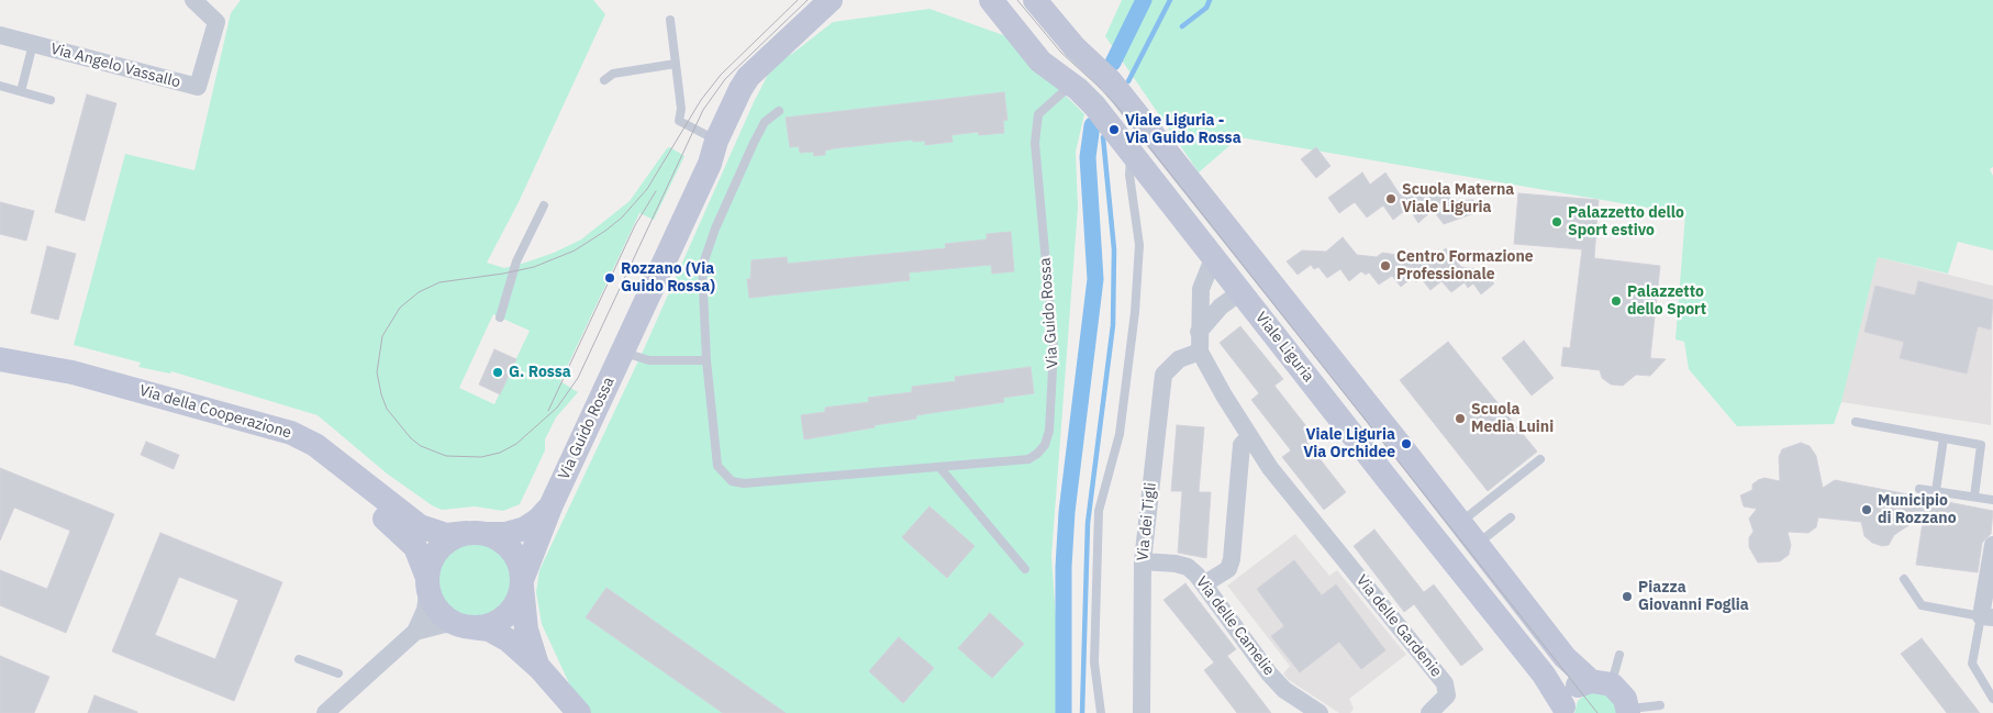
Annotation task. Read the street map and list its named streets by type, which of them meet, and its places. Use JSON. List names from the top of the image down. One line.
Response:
{"streets":{"street":["Via Angelo Vassallo","Via Guido Rossa","Viale Liguria","Via della Cooperazione","Via dei Tigli","Via delle Camelie","Via delle Gardenie"]},"crossings":[["Via Guido Rossa","Viale Liguria"],["Via Guido Rossa","Via della Cooperazione"],["Via dei Tigli","Via delle Camelie"]],"places":["Viale Liguria - Via Guido Rossa","Scuola Materna Viale Liguria","Palazzetto dello Sport estivo","Centro Formazione Professionale","Rozzano (Via Guido Rossa)","Palazzetto dello Sport","G. Rossa","Scuola Media Luini","Viale Liguria Via Orchidee","Municipio di Rozzano","Piazza Giovanni Foglia"]}
